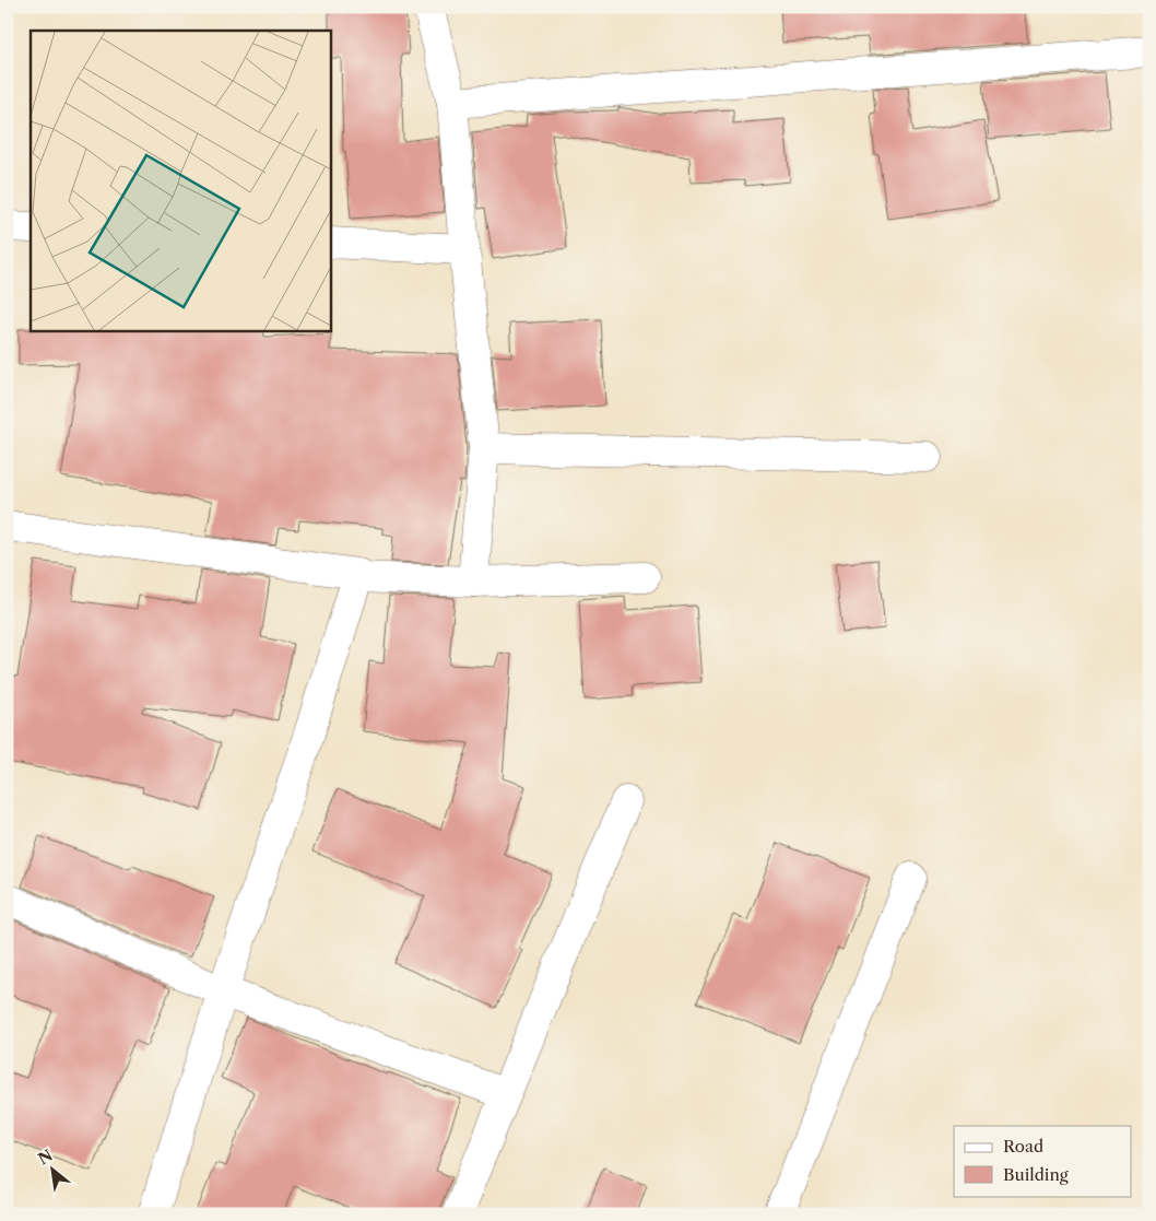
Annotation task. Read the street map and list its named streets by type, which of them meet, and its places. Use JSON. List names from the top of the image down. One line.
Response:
{"legend":["Road","Building"],"north":"top left"}
